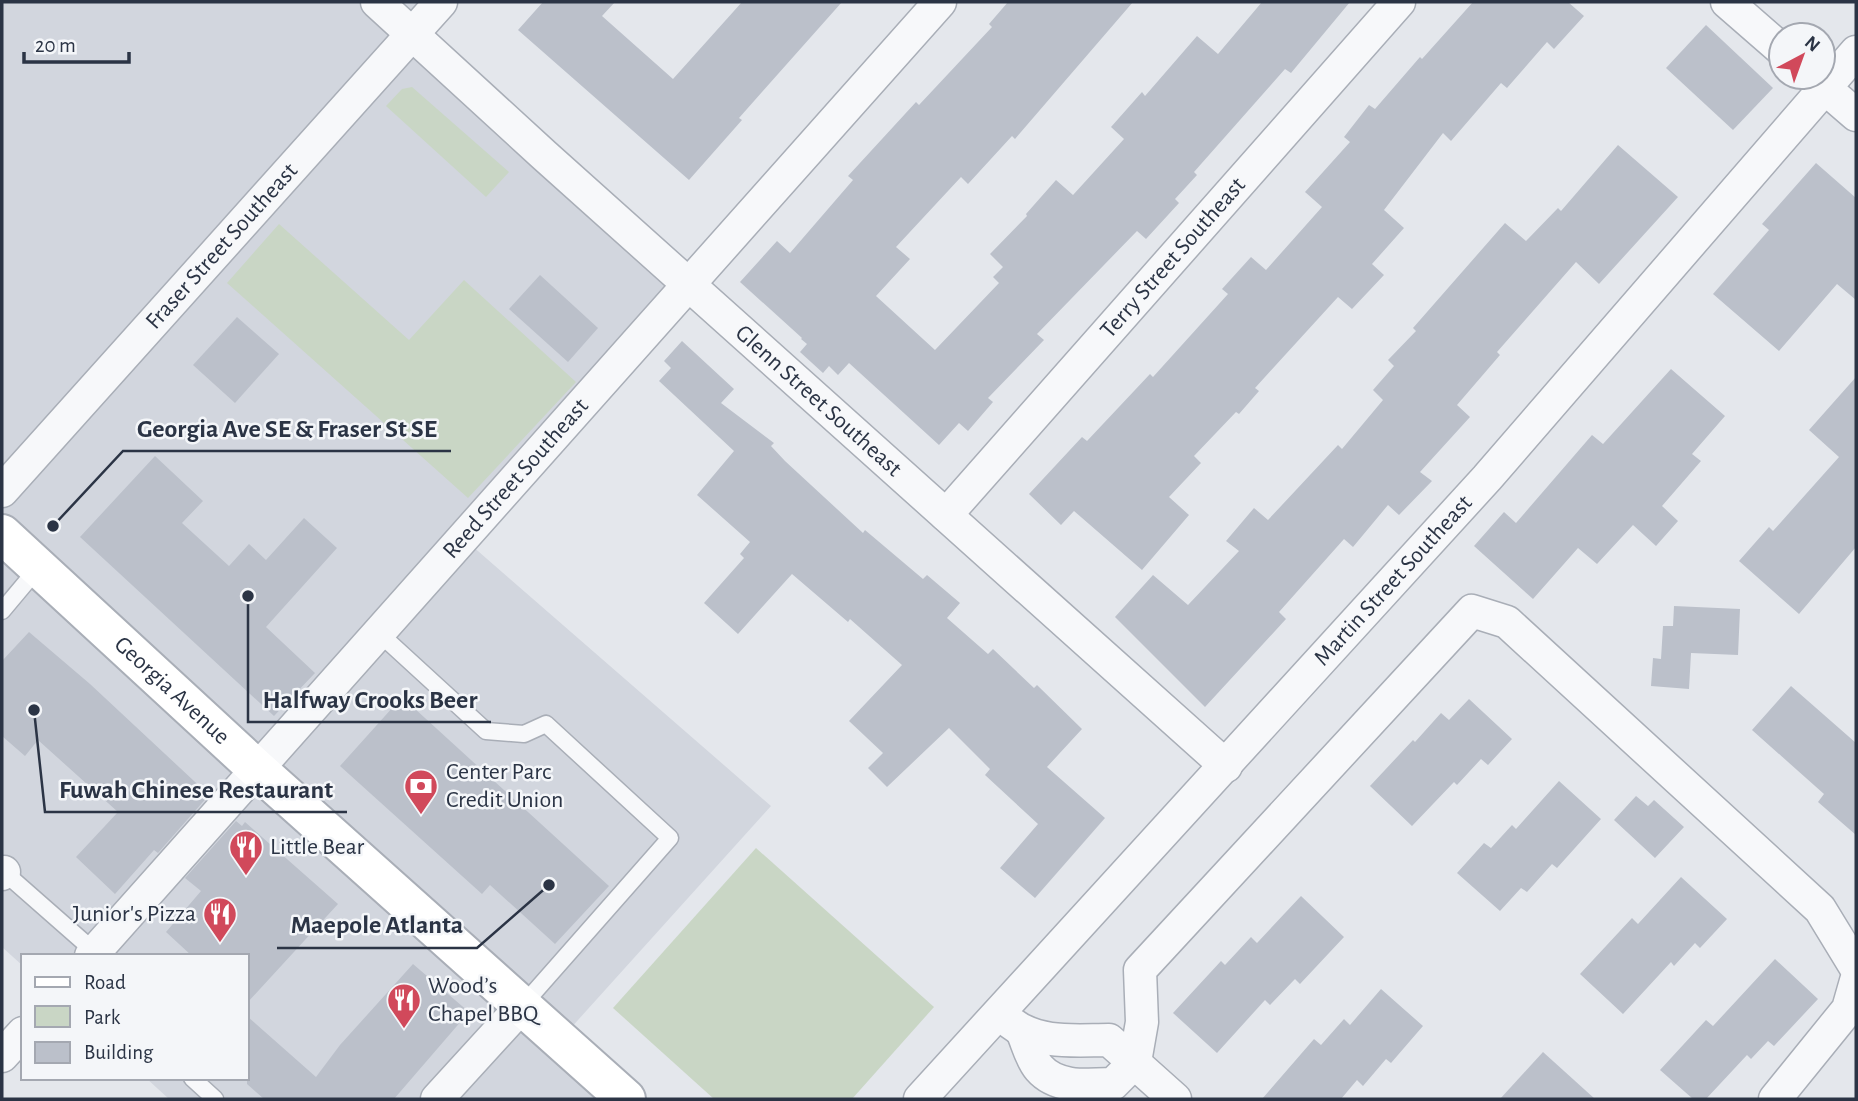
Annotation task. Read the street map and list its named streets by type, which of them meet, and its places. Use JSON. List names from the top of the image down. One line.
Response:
{"streets":{"main road":["Georgia Avenue"],"street":["Fraser Street Southeast","Terry Street Southeast","Glenn Street Southeast","Reed Street Southeast","Martin Street Southeast"]},"crossings":[["Fraser Street Southeast","Glenn Street Southeast"],["Terry Street Southeast","Glenn Street Southeast"],["Glenn Street Southeast","Reed Street Southeast"],["Glenn Street Southeast","Martin Street Southeast"],["Reed Street Southeast","Georgia Avenue"]],"places":{"other":["Georgia Ave SE & Fraser St SE","Halfway Crooks Beer","Fuwah Chinese Restaurant","Maepole Atlanta"],"bank":["Center Parc Credit Union"],"restaurant":["Little Bear","Junior's Pizza","Wood’s Chapel BBQ"]},"legend":["Road","Park","Building"],"scale_bar":"20 m","north":"top right"}
